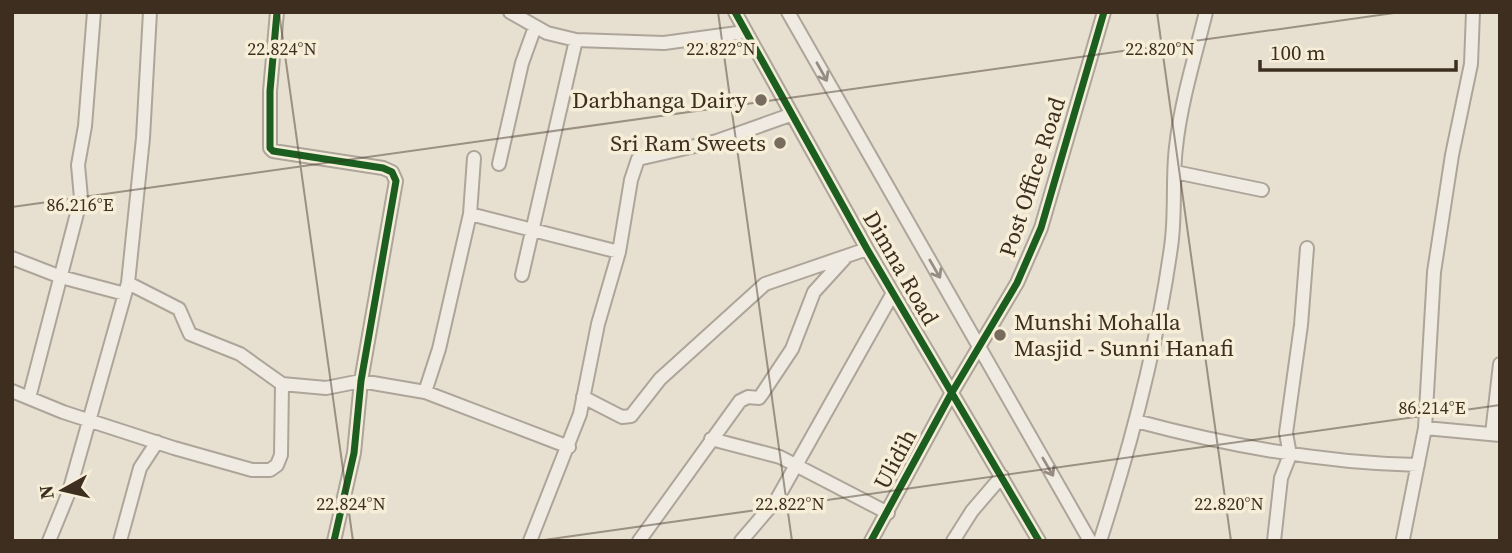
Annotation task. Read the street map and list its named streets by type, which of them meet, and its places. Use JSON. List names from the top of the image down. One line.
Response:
{"streets":{"street":["Post Office Road","Dimna Road","Ulidih"]},"crossings":[["Post Office Road","Dimna Road"],["Post Office Road","Ulidih"],["Dimna Road","Ulidih"]],"places":["Darbhanga Dairy","Sri Ram Sweets","Munshi Mohalla Masjid - Sunni Hanafi"],"scale_bar":"100 m","north":"left","coordinates":["22.824°N","22.822°N","22.820°N","86.216°E","86.214°E"]}
